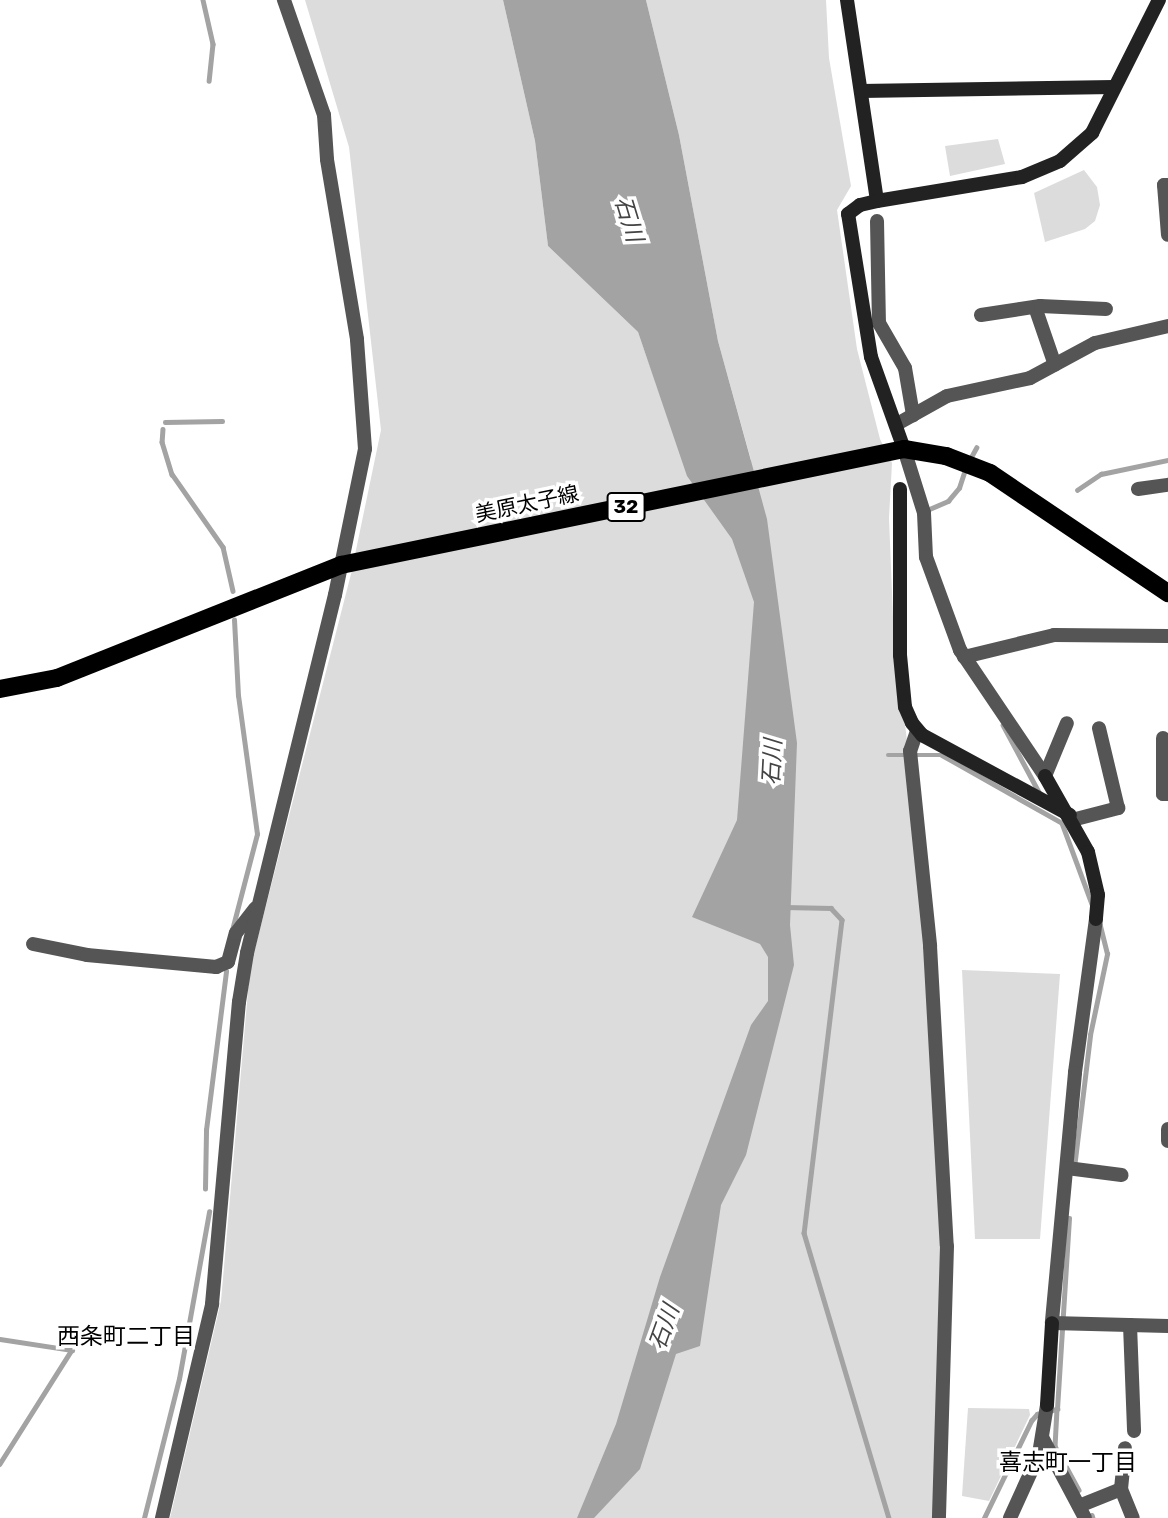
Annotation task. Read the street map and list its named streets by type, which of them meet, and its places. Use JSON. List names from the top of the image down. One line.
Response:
{"streets":{"main road":["美原太子線","32"]},"districts":["西条町二丁目","喜志町一丁目"],"water":["石川"]}
